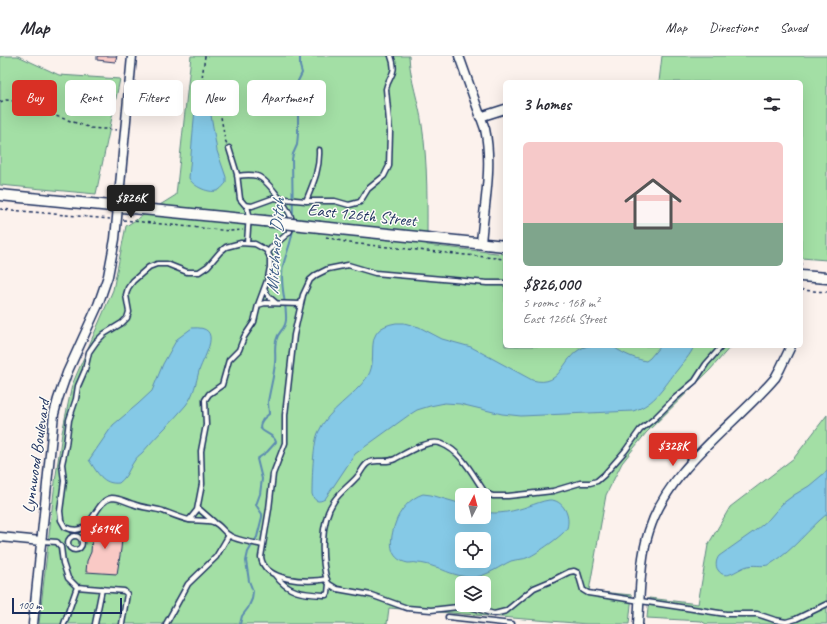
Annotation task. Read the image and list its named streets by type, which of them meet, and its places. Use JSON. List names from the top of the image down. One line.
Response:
{"streets":{"street":["East 126th Street","Lynnwood Boulevard"]},"crossings":[["East 126th Street","Lynnwood Boulevard"]],"water":["Mitchner Ditch"],"scale_bar":"100 m","north":"top","page":{"header":"Map","nav":["Map","Directions","Saved"],"chip":["Buy","Rent","Filters","New","Apartment"],"heading":"3 homes","list":[{"name":"$826,000","note":"5 rooms · 168 m² · East 126th Street"}],"price":["$826K","$328K","$614K"],"scale":"100 m"}}
